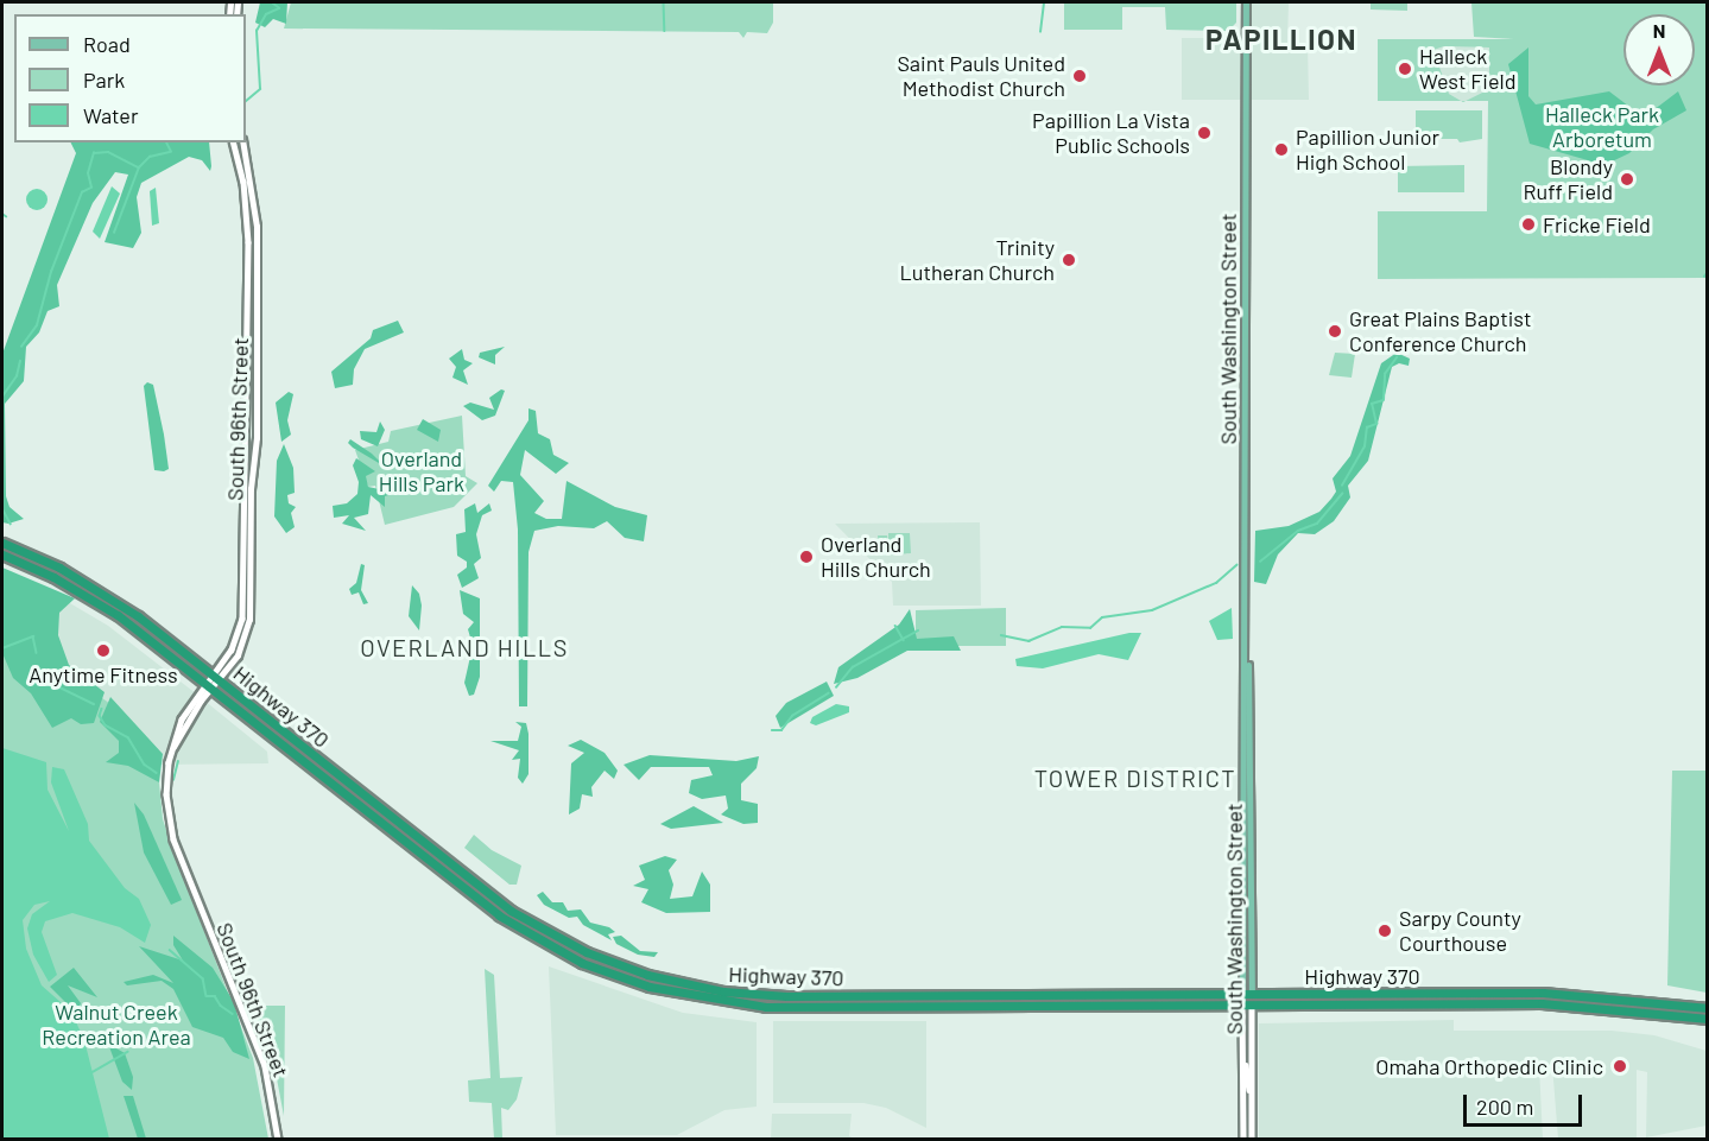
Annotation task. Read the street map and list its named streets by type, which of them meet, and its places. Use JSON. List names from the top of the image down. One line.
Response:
{"streets":{"highway":["Highway 370"],"main road":["South Washington Street","South 96th Street"]},"crossings":[["South Washington Street","Highway 370"],["South 96th Street","Highway 370"]],"districts":["PAPILLION","OVERLAND HILLS","TOWER DISTRICT"],"parks":["Halleck Park Arboretum","Overland Hills Park","Walnut Creek Recreation Area"],"places":["Halleck West Field","Saint Pauls United Methodist Church","Papillion La Vista Public Schools","Papillion Junior High School","Blondy Ruff Field","Fricke Field","Trinity Lutheran Church","Great Plains Baptist Conference Church","Overland Hills Church","Anytime Fitness","Sarpy County Courthouse","Omaha Orthopedic Clinic"],"legend":["Road","Park","Water"],"scale_bar":"200 m","north":"top"}
